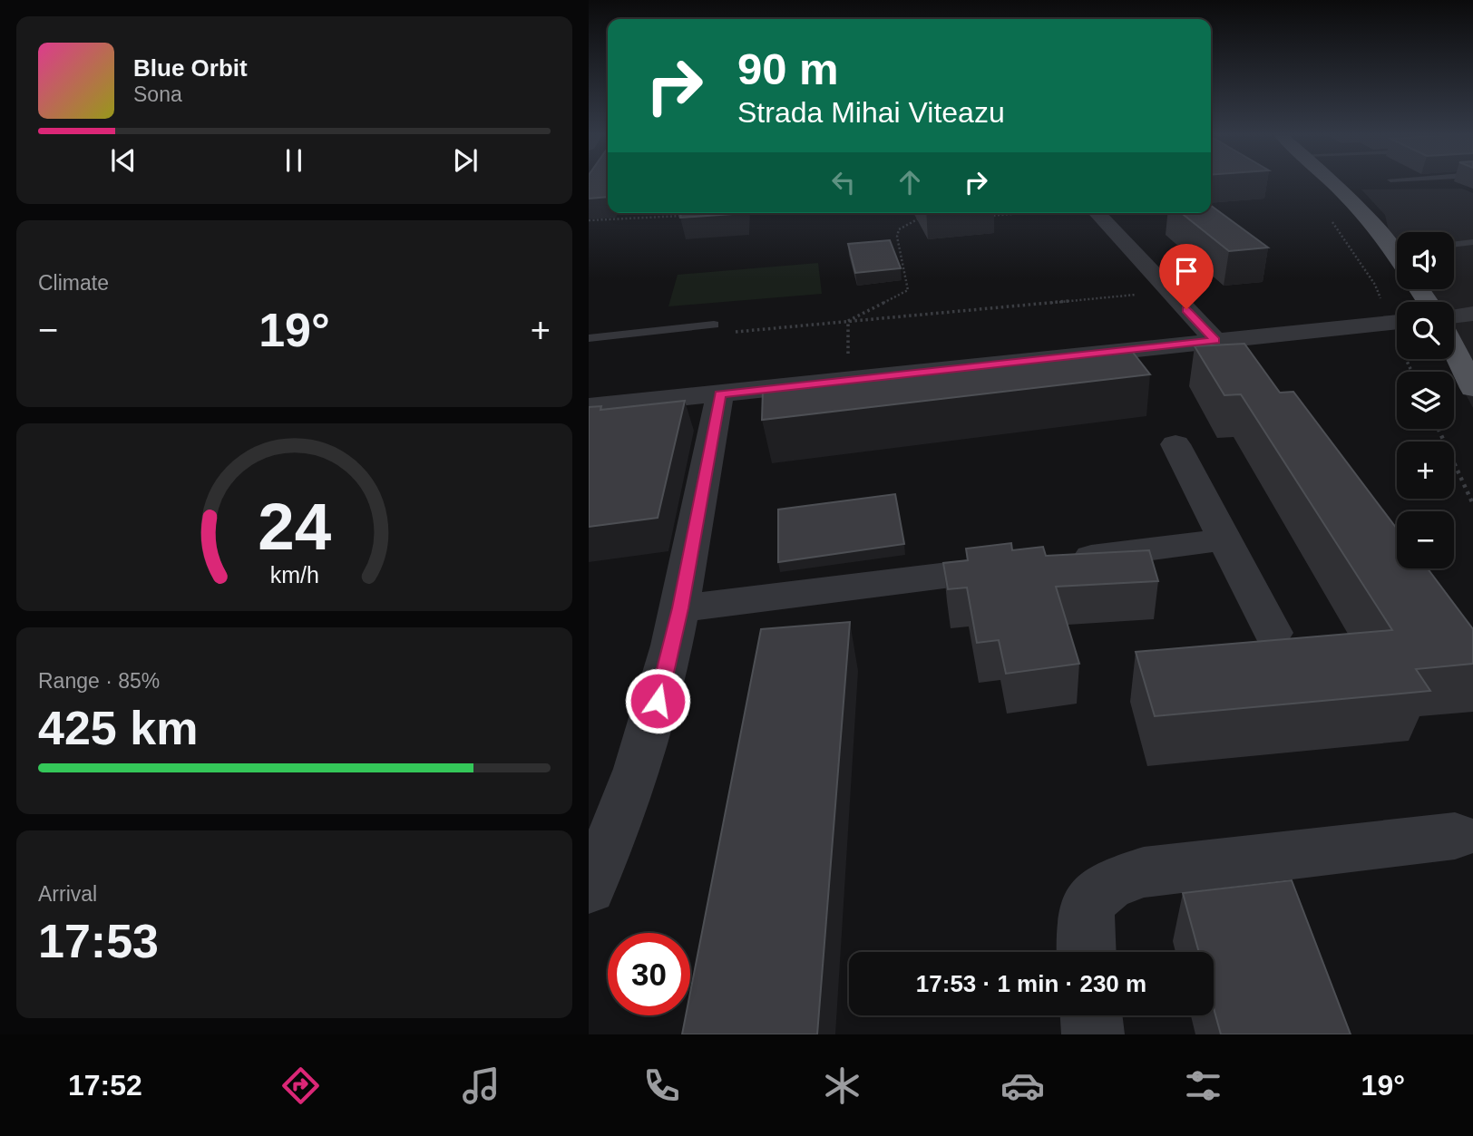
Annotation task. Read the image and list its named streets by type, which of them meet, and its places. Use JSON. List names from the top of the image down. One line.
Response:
{"page":{"turn":["90 m","Strada Mihai Viteazu"],"song":["Blue Orbit","Sona"],"tile":["Climate",["Range · 85%","425 km"],["Arrival","17:53"]],"map_buttons":["+","−"],"heat":["−","19°","+"],"limit":"30","trip":"17:53 · 1 min · 230 m","tabs":["17:52","19°"],"gauge":["24","km/h"]}}
